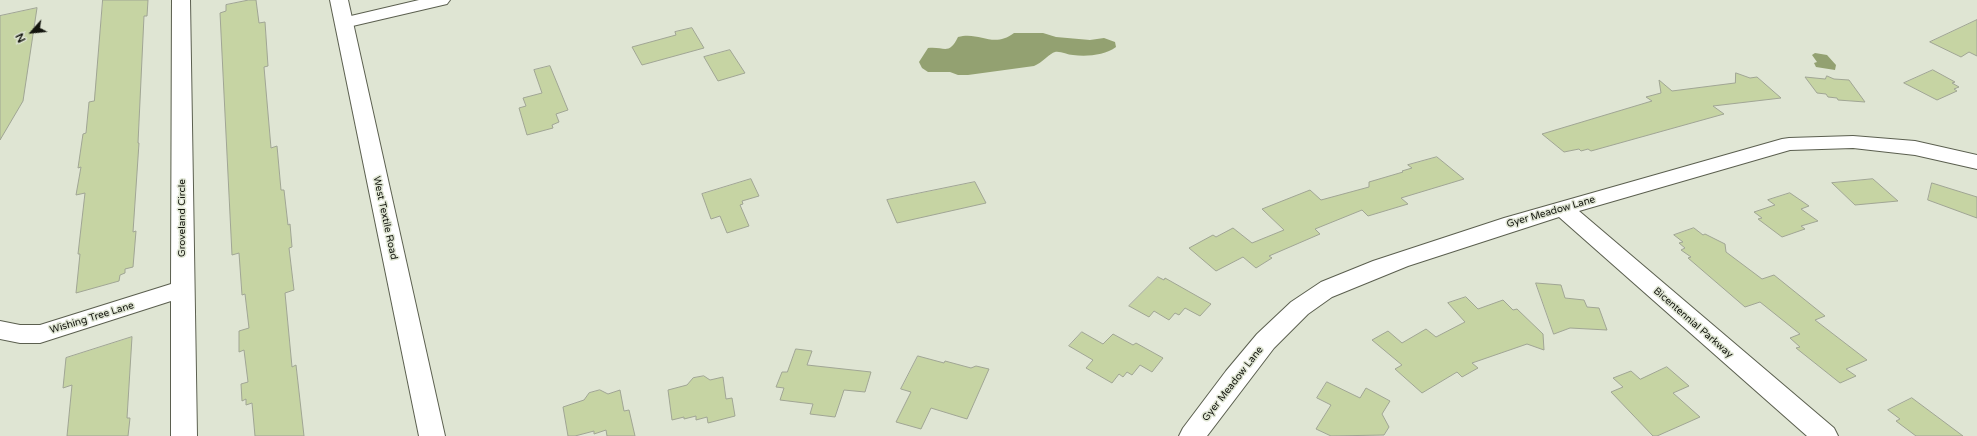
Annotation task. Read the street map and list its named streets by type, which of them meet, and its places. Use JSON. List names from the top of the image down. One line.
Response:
{"streets":{"street":["Gyer Meadow Lane","Groveland Circle","West Textile Road","Wishing Tree Lane","Bicentennial Parkway"]},"crossings":[["Gyer Meadow Lane","Bicentennial Parkway"],["Groveland Circle","Wishing Tree Lane"]],"north":"bottom left"}
